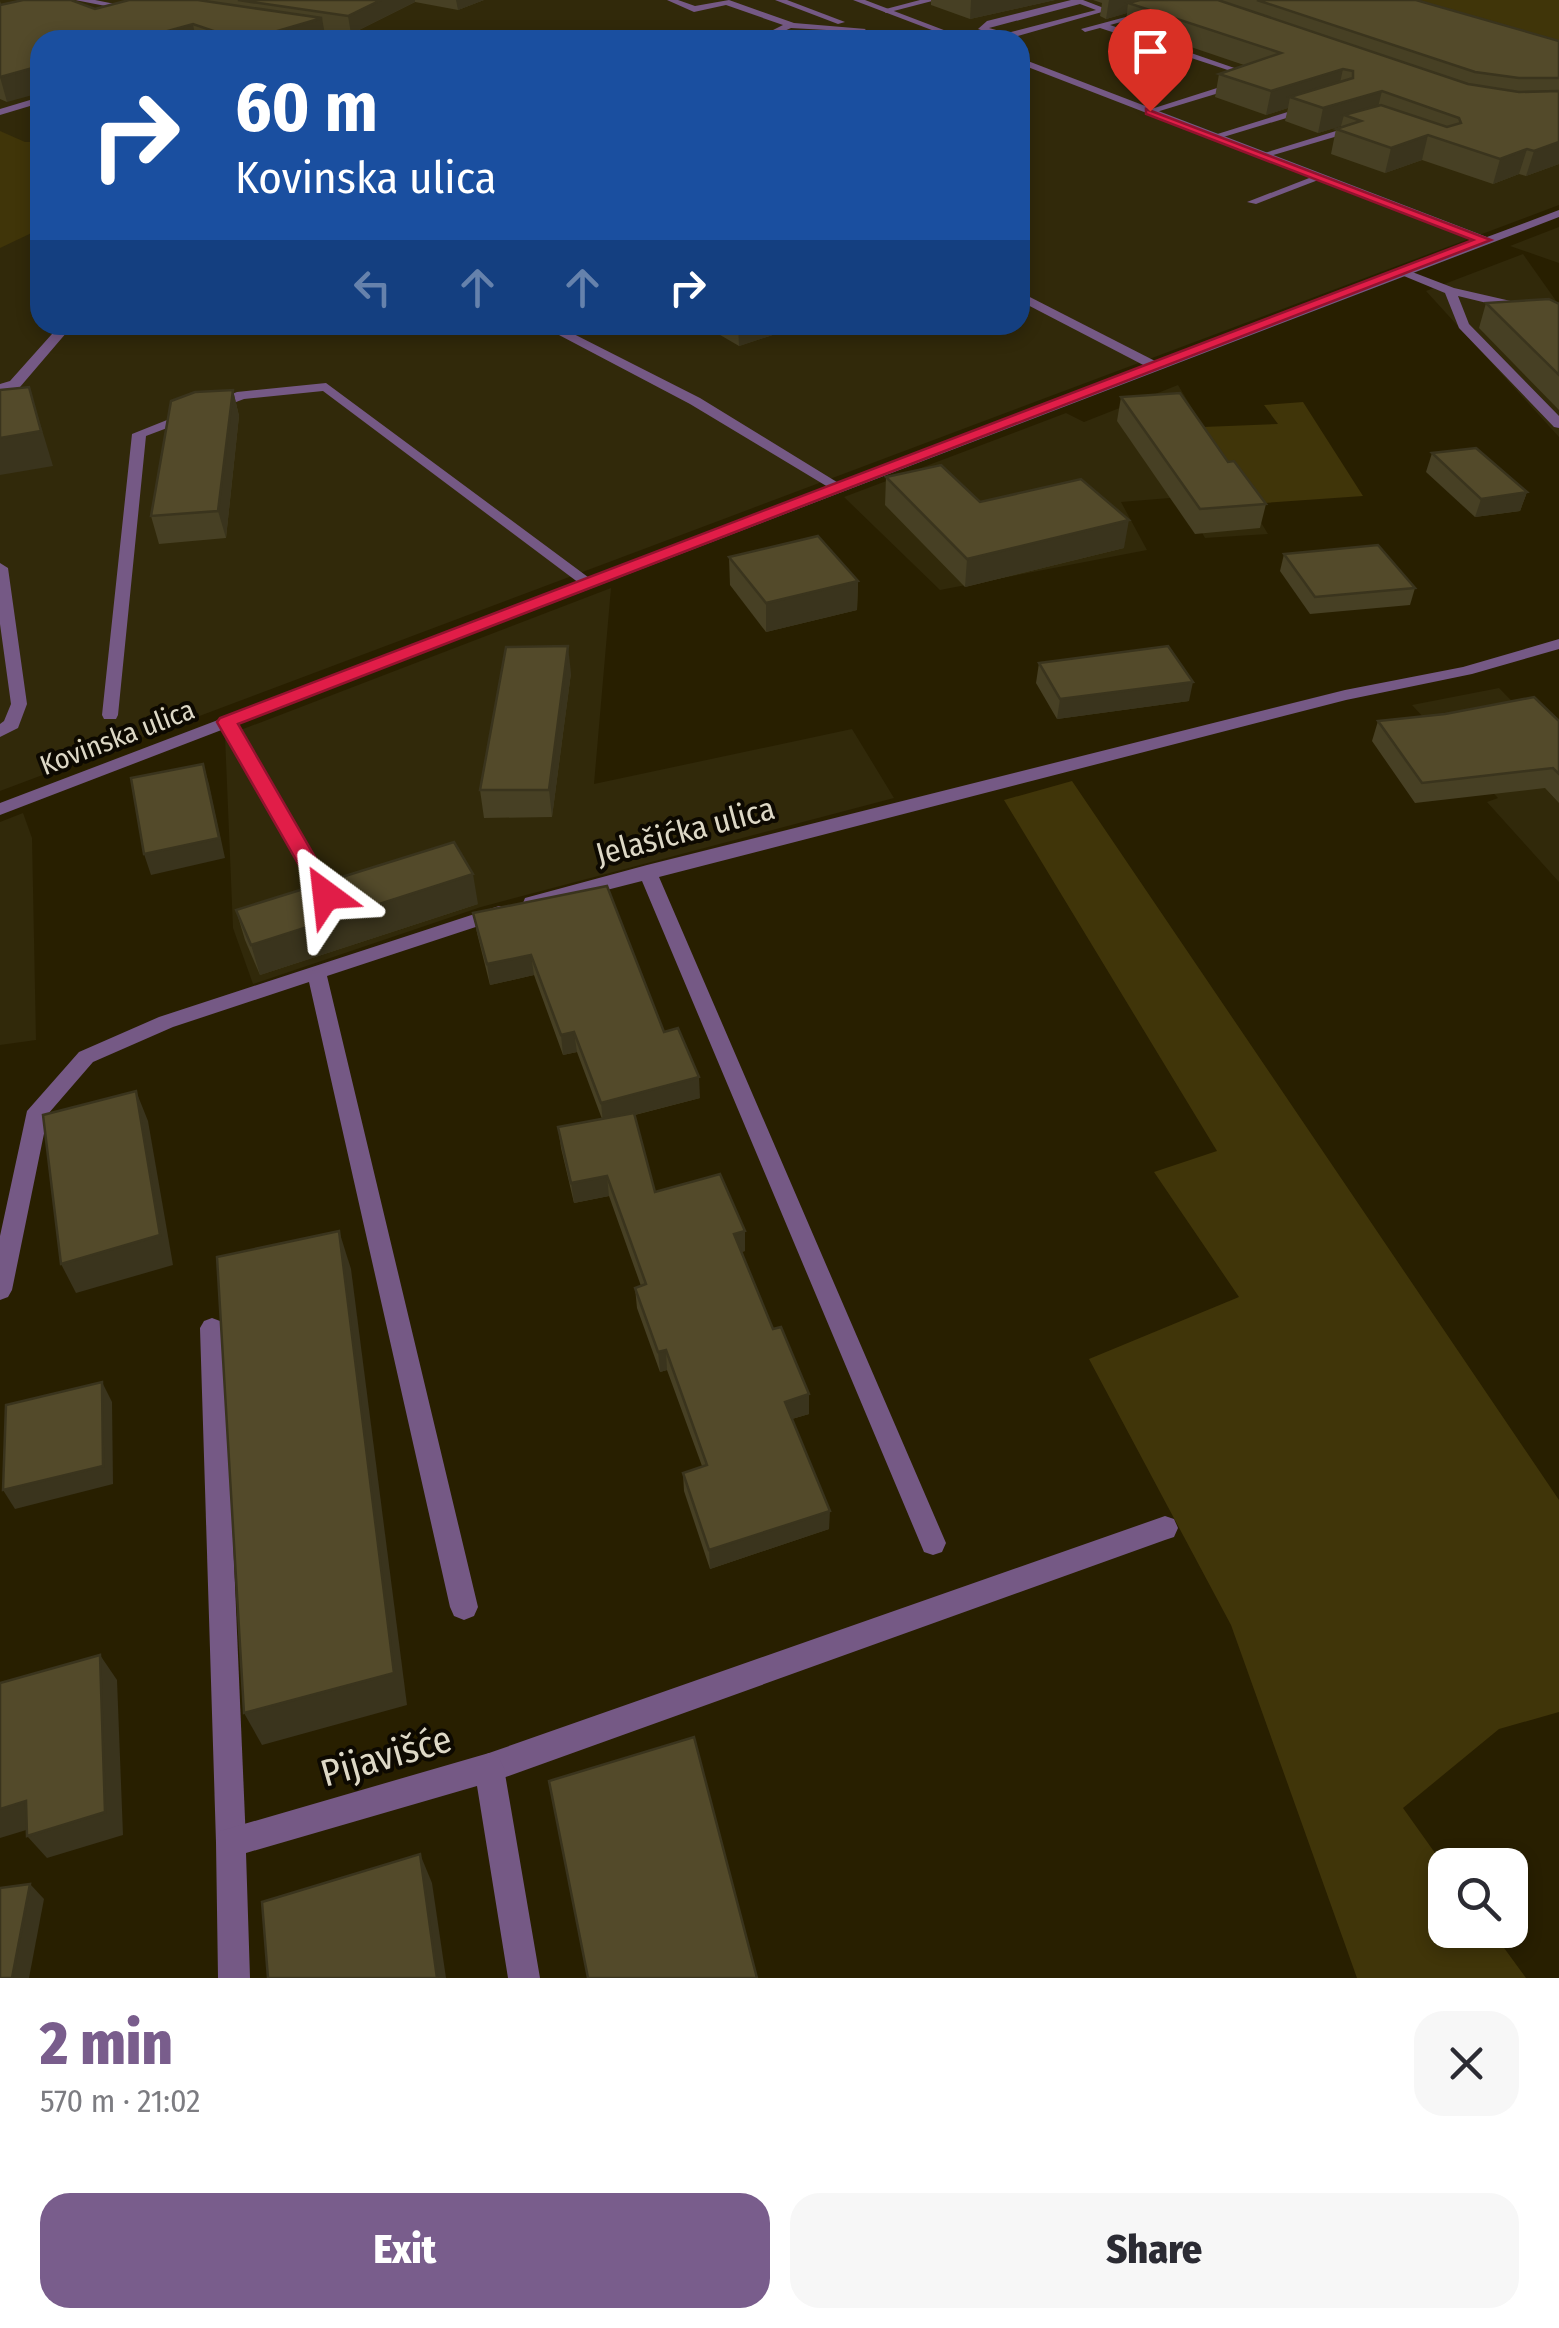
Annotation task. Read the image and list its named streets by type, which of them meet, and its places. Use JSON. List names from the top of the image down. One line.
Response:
{"streets":{"street":["Kovinska ulica","Jelašićka ulica","Pijavišće"]},"page":{"turn":["60 m","Kovinska ulica"],"heading":["2 min","570 m · 21:02"],"buttons":["Exit","Share"]}}
